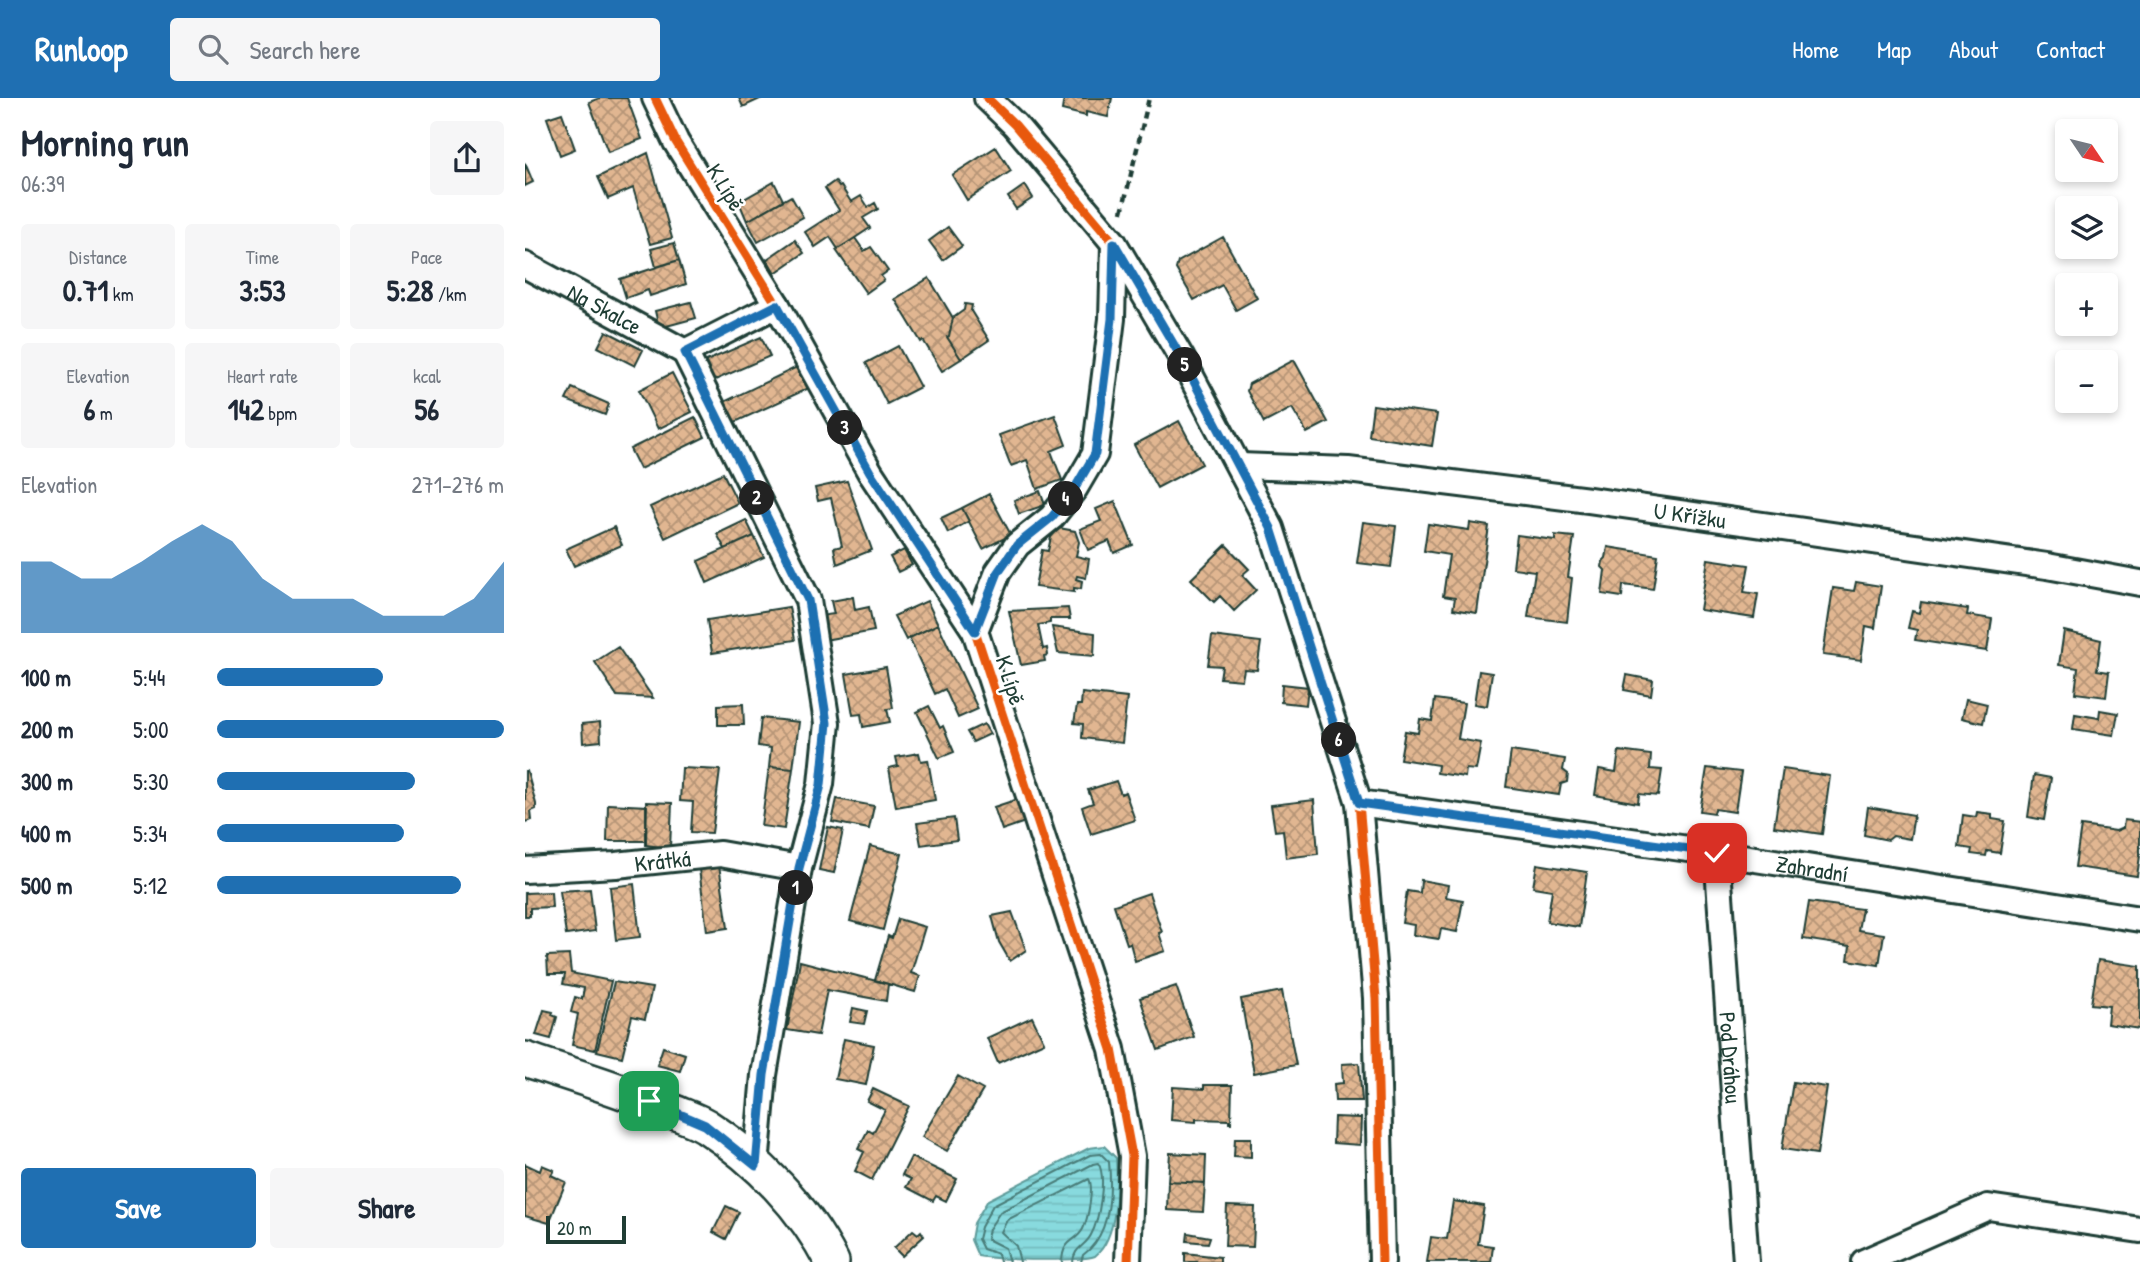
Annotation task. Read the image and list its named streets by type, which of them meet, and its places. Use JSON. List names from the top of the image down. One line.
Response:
{"streets":{"street":["K Lípě","Na Skalce","U Křížku","Krátká","Zahradní","Pod Dráhou"]},"crossings":[["Zahradní","Pod Dráhou"]],"scale_bar":"20 m","north":"bottom right","page":{"header":"Runloop","search":"Search here","nav":["Home","Map","About","Contact"],"heading":["Morning run","06:39"],"map_buttons":["+","−"],"stats":[["Distance","0.71 km"],["Time","3:53"],["Pace","5:28 /km"],["Elevation","6 m"],["Heart rate","142 bpm"],["kcal","56"]],"pins":["5","3","2","4","6","1"],"chart":["Elevation","271–276 m"],"list":[{"name":"100 m","note":"5:44"},{"name":"200 m","note":"5:00"},{"name":"300 m","note":"5:30"},{"name":"400 m","note":"5:34"},{"name":"500 m","note":"5:12"}],"buttons":["Save","Share"],"scale":"20 m"}}
